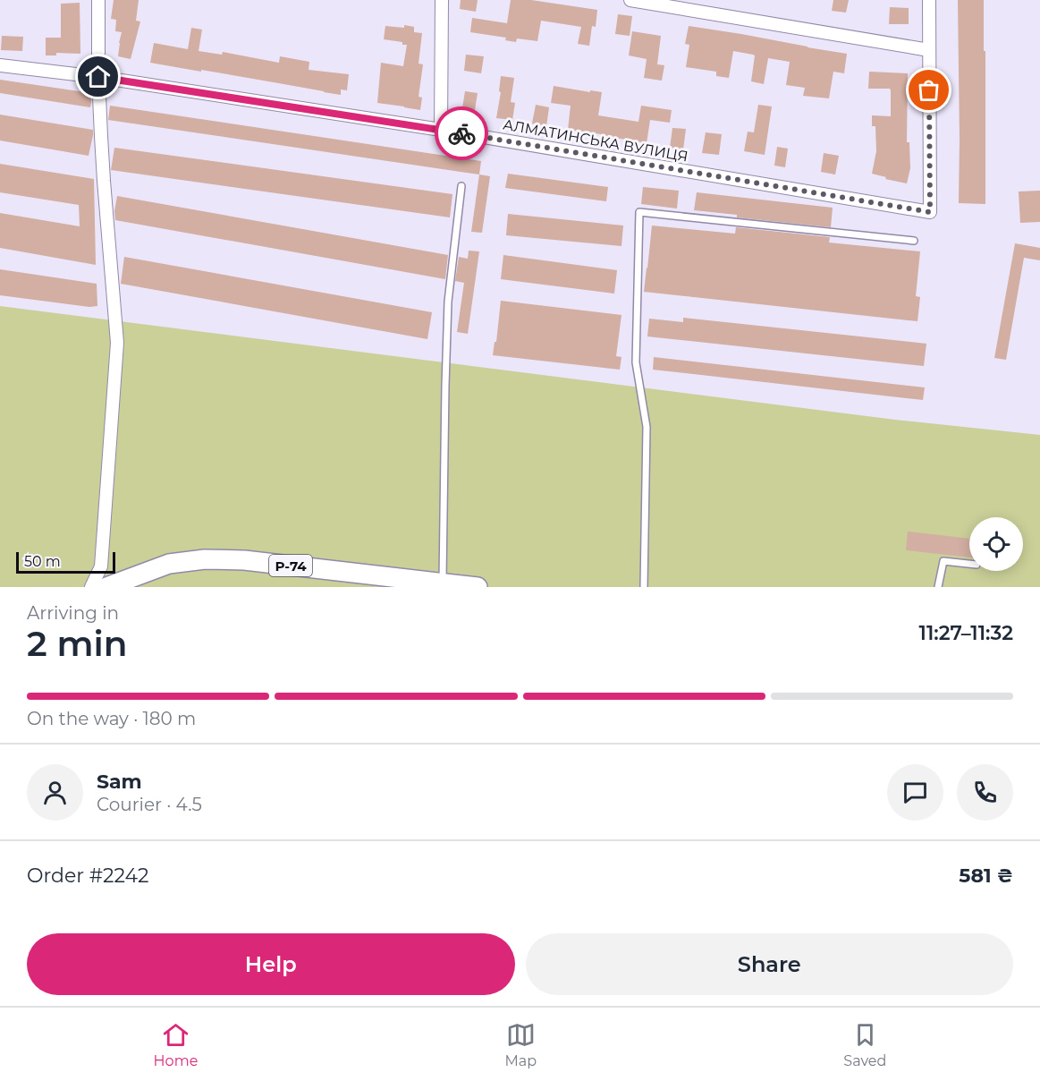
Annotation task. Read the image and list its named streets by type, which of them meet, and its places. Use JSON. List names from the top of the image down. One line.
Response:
{"streets":{"main road":["Р-74"],"street":["АЛМАТИНСЬКА ВУЛИЦЯ"]},"scale_bar":"50 m","page":{"scale":"50 m","heading":["2 min","Arriving in","11:27–11:32"],"panel":["Sam","Courier · 4.5","Order #2242","581 ₴"],"bar":"On the way · 180 m","buttons":["Help","Share"],"tabs":["Home","Map","Saved"]}}
